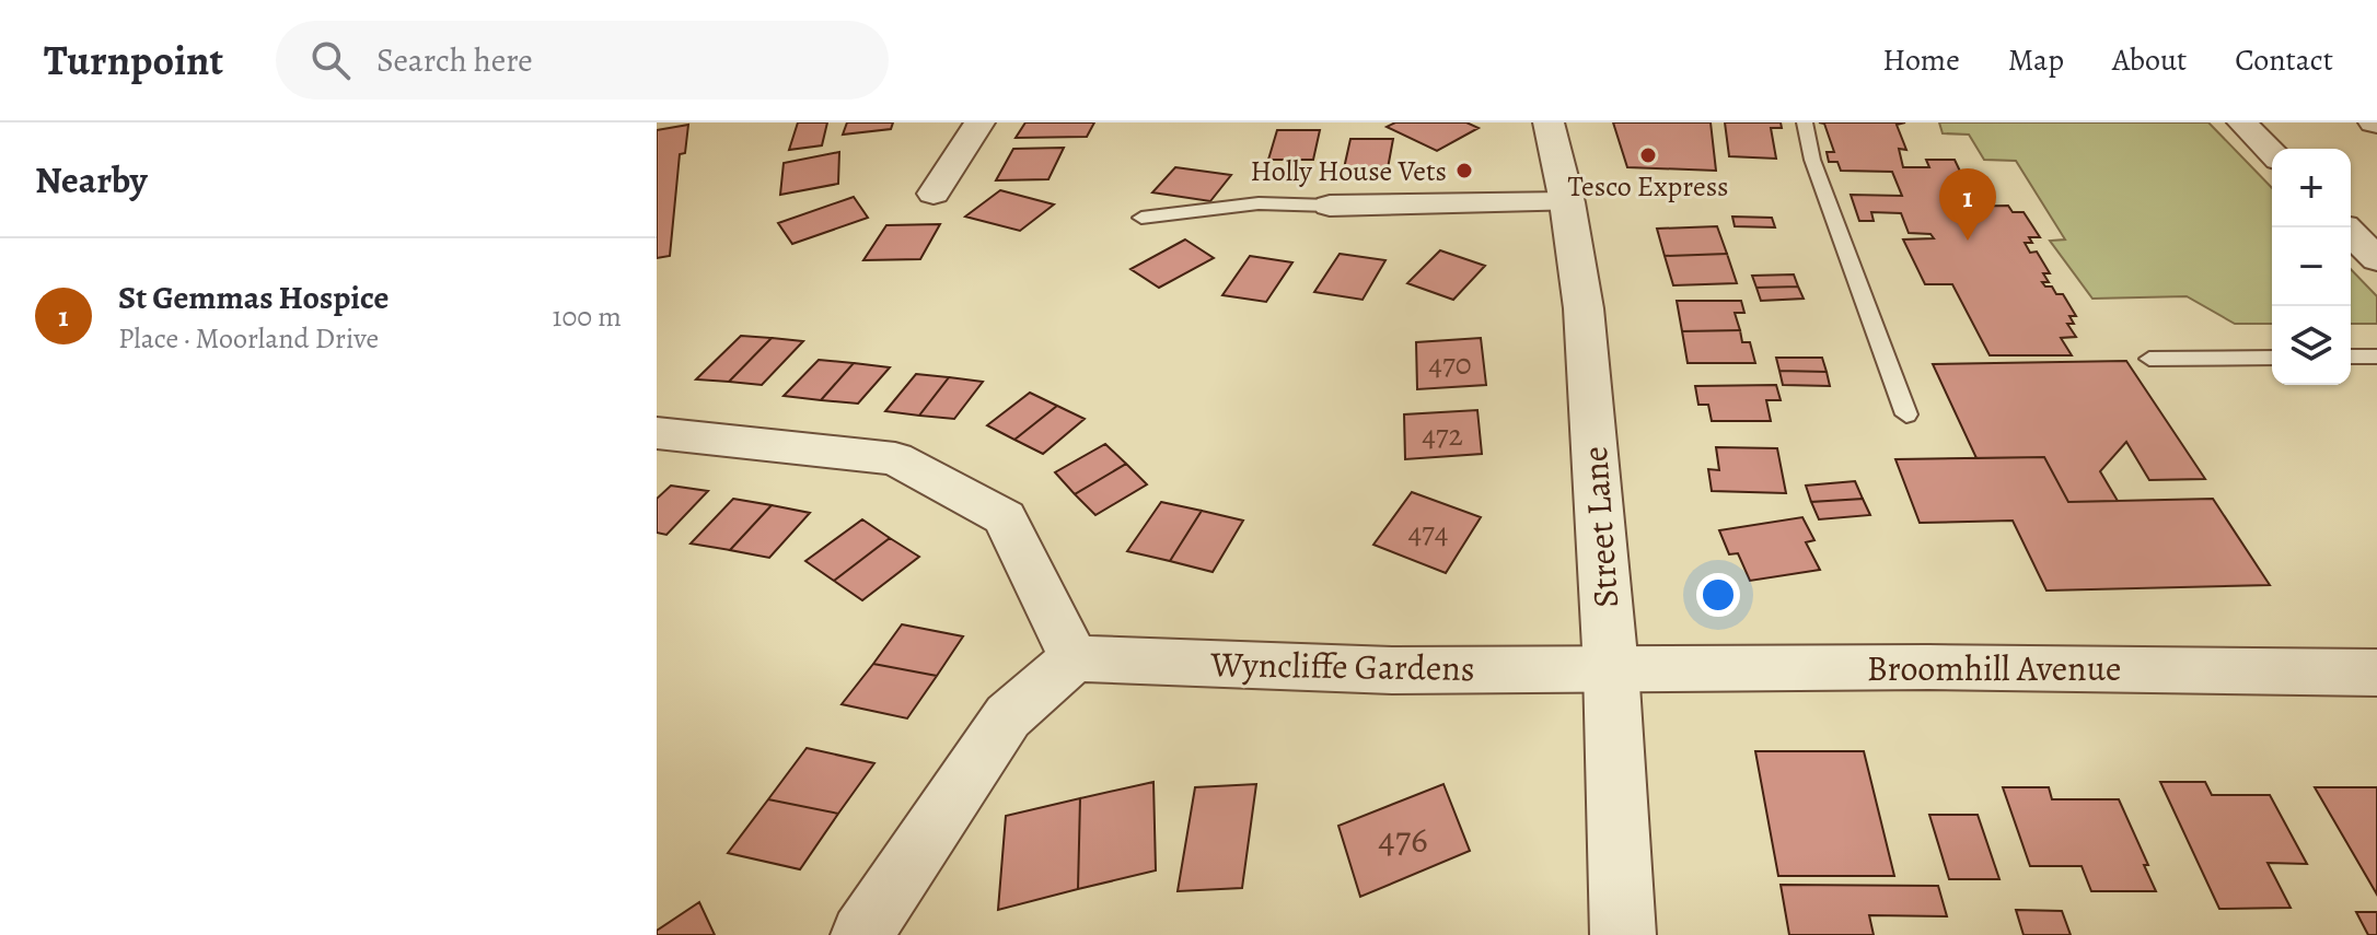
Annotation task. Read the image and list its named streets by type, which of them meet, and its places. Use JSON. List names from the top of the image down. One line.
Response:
{"streets":{"street":["Street Lane","Wyncliffe Gardens","Broomhill Avenue"]},"crossings":[["Street Lane","Wyncliffe Gardens"],["Street Lane","Broomhill Avenue"],["Wyncliffe Gardens","Broomhill Avenue"]],"places":["Tesco Express","Holly House Vets"],"house_numbers":["470","472","474","476"],"page":{"header":"Turnpoint","search":"Search here","nav":["Home","Map","About","Contact"],"heading":"Nearby","map_buttons":["+","−"],"pins":"1","list":[{"mark":"1","name":"St Gemmas Hospice","note":"Place · Moorland Drive","value":"100 m"}]}}
